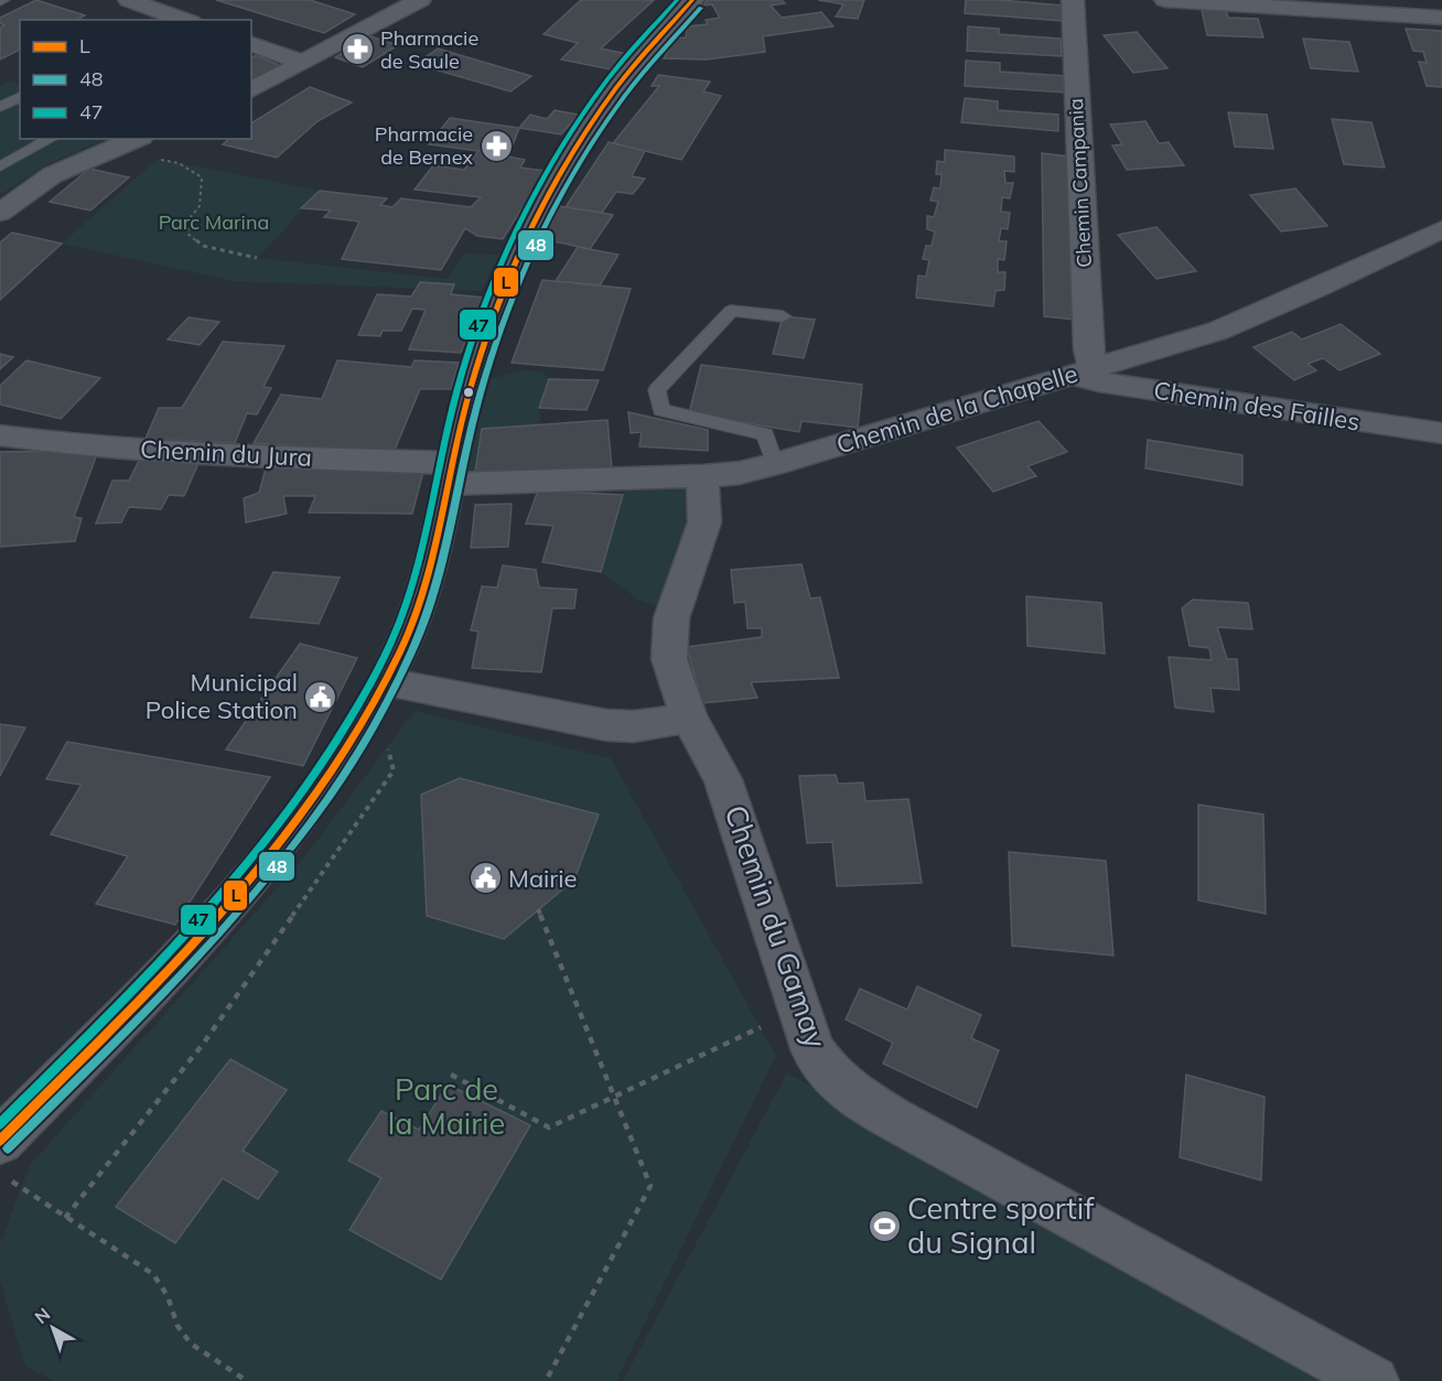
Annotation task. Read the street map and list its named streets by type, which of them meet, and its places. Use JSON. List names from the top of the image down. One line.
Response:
{"streets":{"street":["Chemin Campania","Chemin des Failles","Chemin de la Chapelle","Chemin du Jura","Chemin du Gamay"]},"crossings":[["Chemin Campania","Chemin des Failles"],["Chemin Campania","Chemin de la Chapelle"],["Chemin des Failles","Chemin de la Chapelle"],["Chemin de la Chapelle","Chemin du Jura"],["Chemin de la Chapelle","Chemin du Gamay"]],"parks":["Parc Marina","Parc de la Mairie"],"places":{"pharmacy":["Pharmacie de Saule","Pharmacie de Bernex"],"public building":["Municipal Police Station","Mairie"],"sports":["Centre sportif du Signal"]},"lines":["transit line L","transit line 47","transit line 48"],"legend":["L","48","47"],"north":"top left"}
